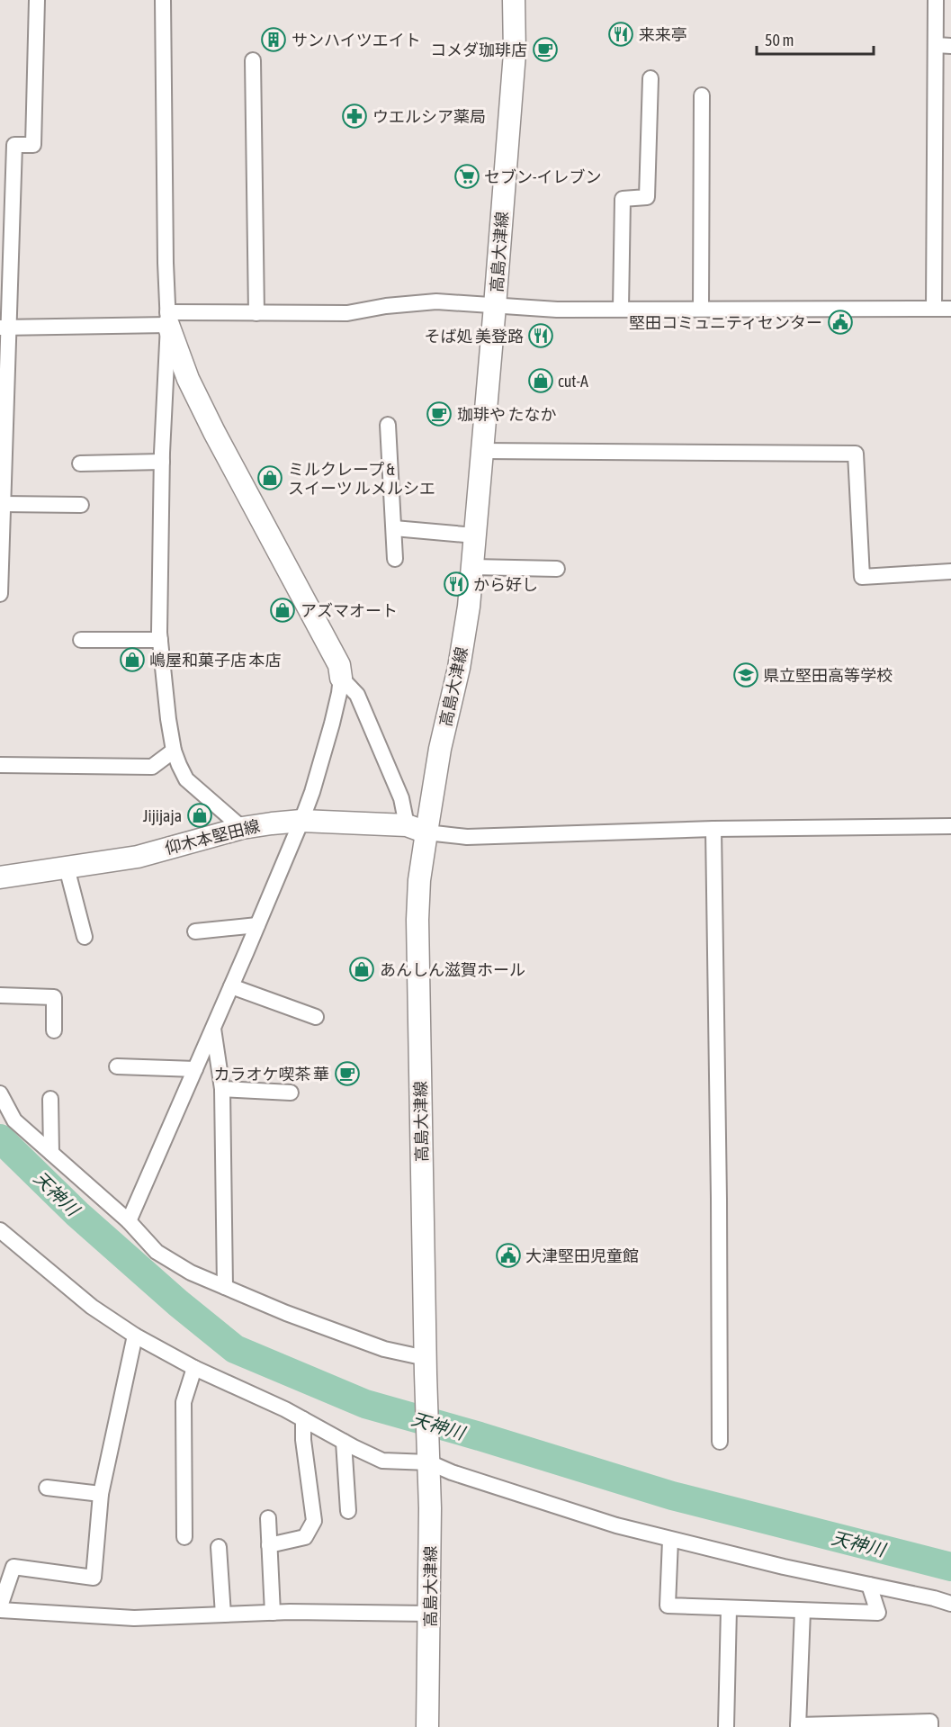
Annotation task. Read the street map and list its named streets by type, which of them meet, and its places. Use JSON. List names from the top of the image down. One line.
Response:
{"streets":{"main road":["高島大津線","仰木本堅田線"]},"crossings":[["高島大津線","仰木本堅田線"]],"water":["天神川"],"places":{"restaurant":["来来亭","そば処 美登路","から好し"],"building":["サンハイツエイト"],"cafe":["コメダ珈琲店","珈琲や たなか","カラオケ喫茶 華"],"pharmacy":["ウエルシア薬局"],"supermarket":["セブン-イレブン"],"public building":["堅田コミュニティセンター","大津堅田児童館"],"shop":["cut-A","ミルクレープ & スイーツ ルメルシエ","アズマオート","嶋屋和菓子店 本店","Jijijaja","あんしん滋賀ホール"],"school or university":["県立堅田高等学校"]},"scale_bar":"50 m"}
